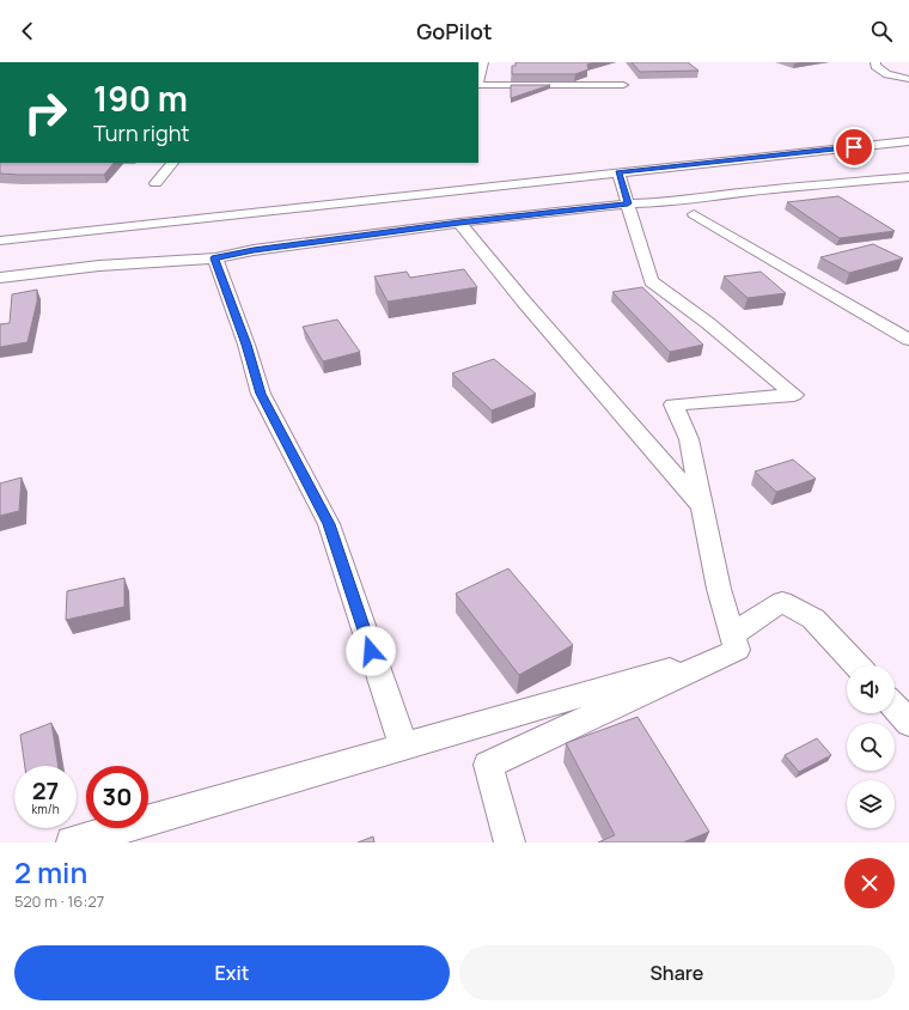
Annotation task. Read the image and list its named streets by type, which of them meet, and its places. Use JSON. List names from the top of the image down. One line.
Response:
{"page":{"header":"GoPilot","turn":["190 m","Turn right"],"speed":"27 km/h","limit":"30","heading":["2 min","520 m · 16:27"],"buttons":["Exit","Share"]}}
